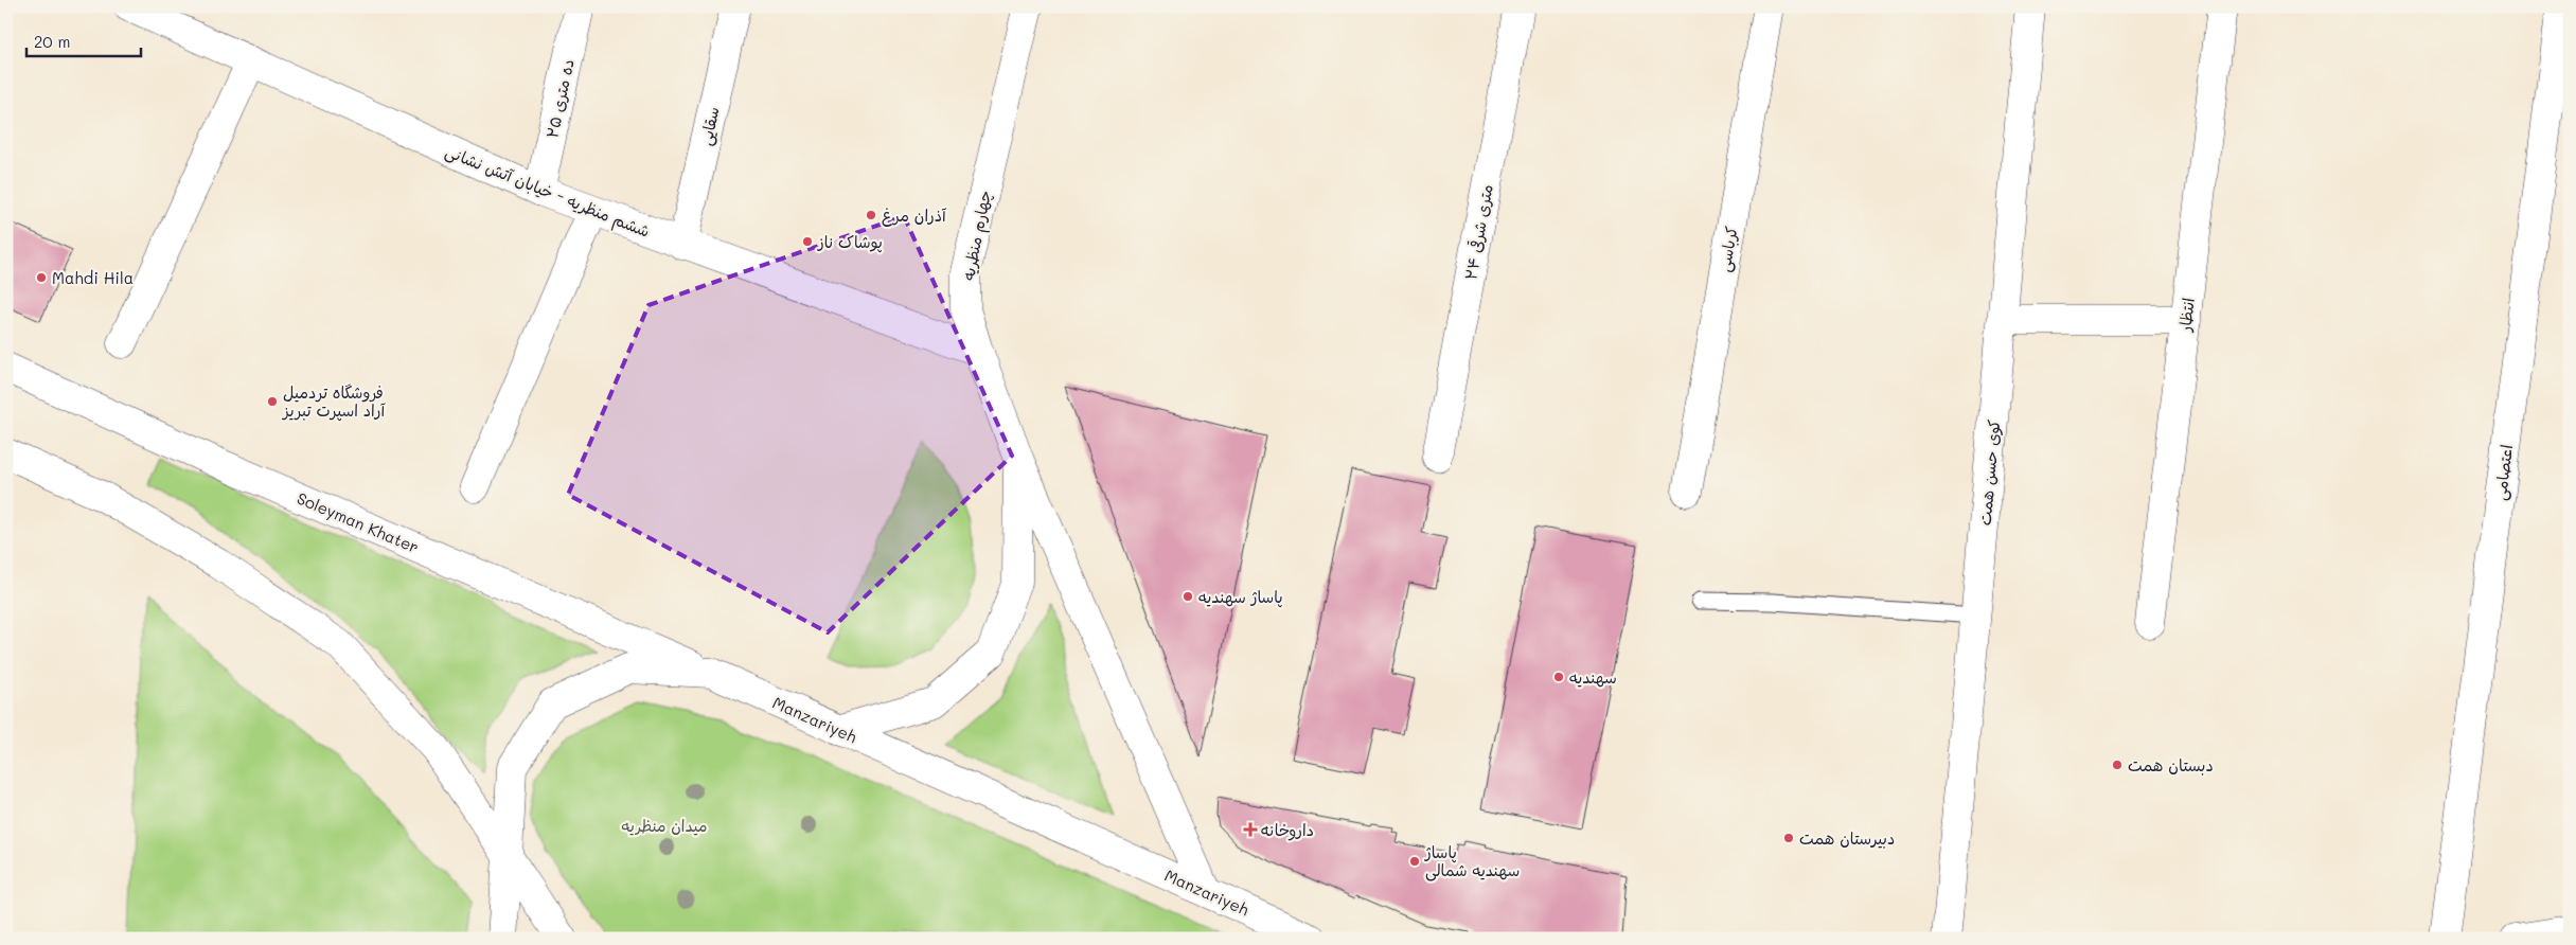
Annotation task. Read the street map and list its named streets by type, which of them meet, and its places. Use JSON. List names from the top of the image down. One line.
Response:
{"streets":{"main road":["ده متری ۲۵","سقایی","ششم منظریه - خیابان آتش نشانی","۲۴ متری شرقی","چهارم منظریه","کرباسی","انتظار","کوی حسن همت","اعتصامی","Soleyman Khater","Manzariyeh"]},"crossings":[["ده متری ۲۵","ششم منظریه - خیابان آتش نشانی"],["سقایی","ششم منظریه - خیابان آتش نشانی"],["ششم منظریه - خیابان آتش نشانی","چهارم منظریه"],["چهارم منظریه","Manzariyeh"],["Soleyman Khater","Manzariyeh"]],"parks":["میدان منظریه"],"places":{"other":["آذران مرغ","پوشاک ناز","Mahdi Hila","فروشگاه تردمیل آراد اسپرت تبریز","پاساژ سهندیه","سهندیه","دبستان همت","دبیرستان همت","پاساژ سهندیه شمالی"],"health":["داروخانه"]},"scale_bar":"20 m"}
